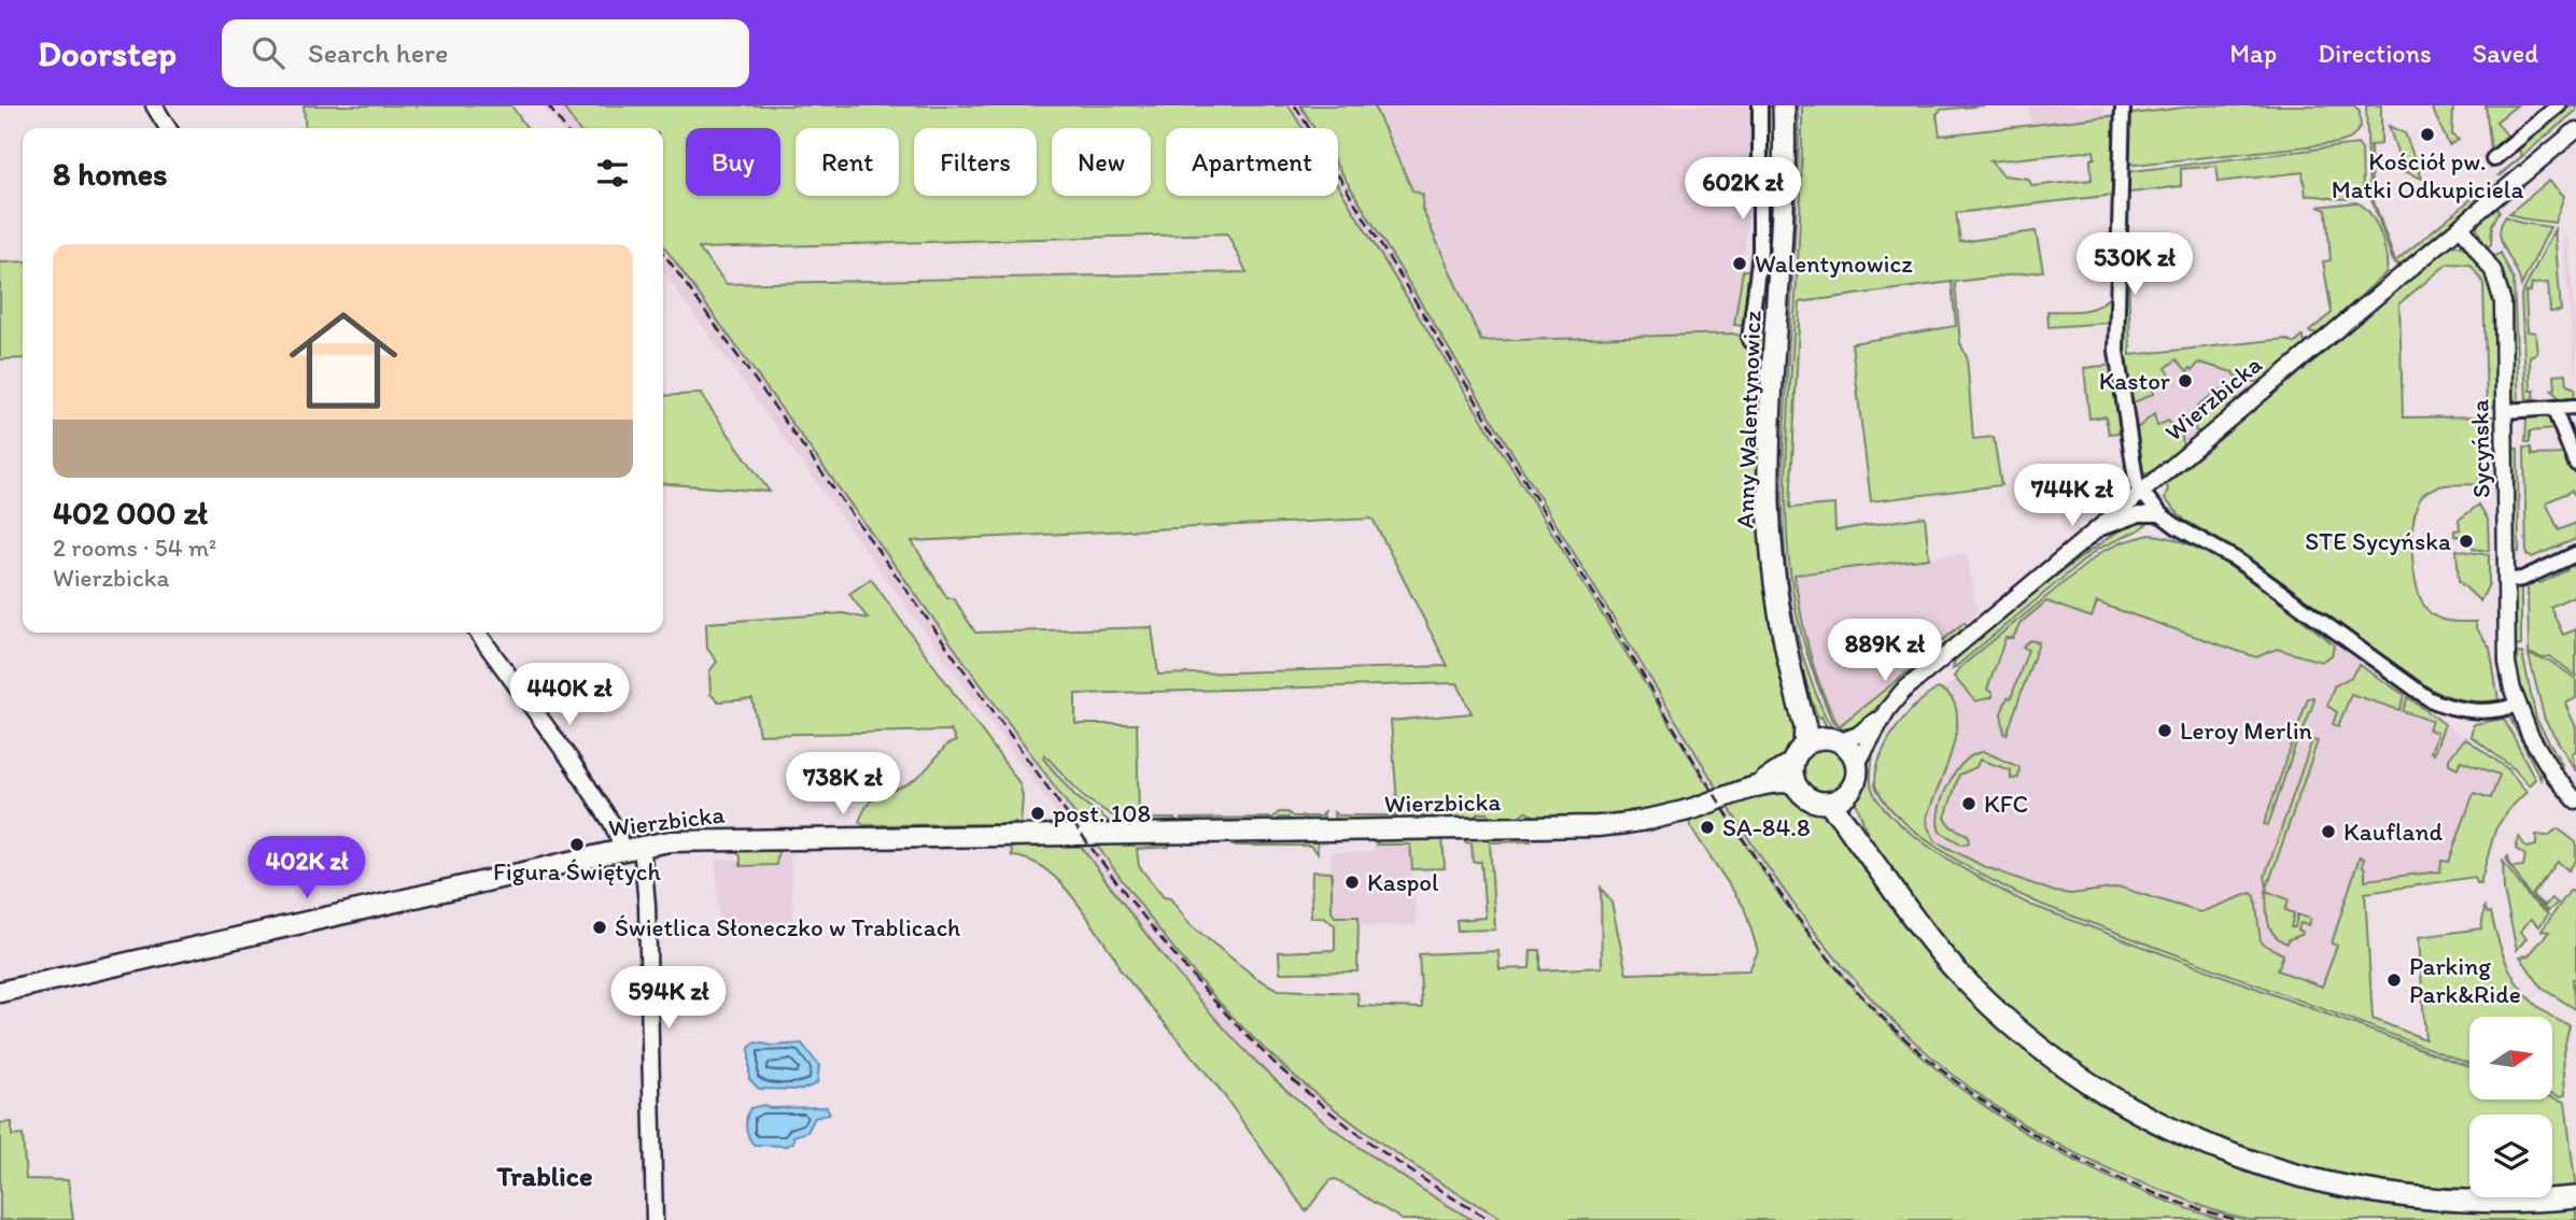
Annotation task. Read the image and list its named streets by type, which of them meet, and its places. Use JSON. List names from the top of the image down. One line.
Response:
{"streets":{"main road":["Wierzbicka","Anny Walentynowicz"],"street":["Sycyńska"]},"crossings":[["Wierzbicka","Anny Walentynowicz"],["Wierzbicka","Sycyńska"]],"districts":["Trablice"],"places":["Kościół pw. Matki Odkupiciela","Walentynowicz","Kastor","STE Sycyńska","Leroy Merlin","KFC","post. 108","SA-84.8","Kaufland","Figura Świętych","Kaspol","Świetlica Słoneczko w Trablicach","Parking Park&Ride"],"north":"right","page":{"header":"Doorstep","search":"Search here","nav":["Map","Directions","Saved"],"chip":["Buy","Rent","Filters","New","Apartment"],"heading":"8 homes","price":["602K zł","530K zł","744K zł","889K zł","440K zł","738K zł","402K zł","594K zł"],"list":[{"name":"402 000 zł","note":"2 rooms · 54 m² · Wierzbicka"}]}}
